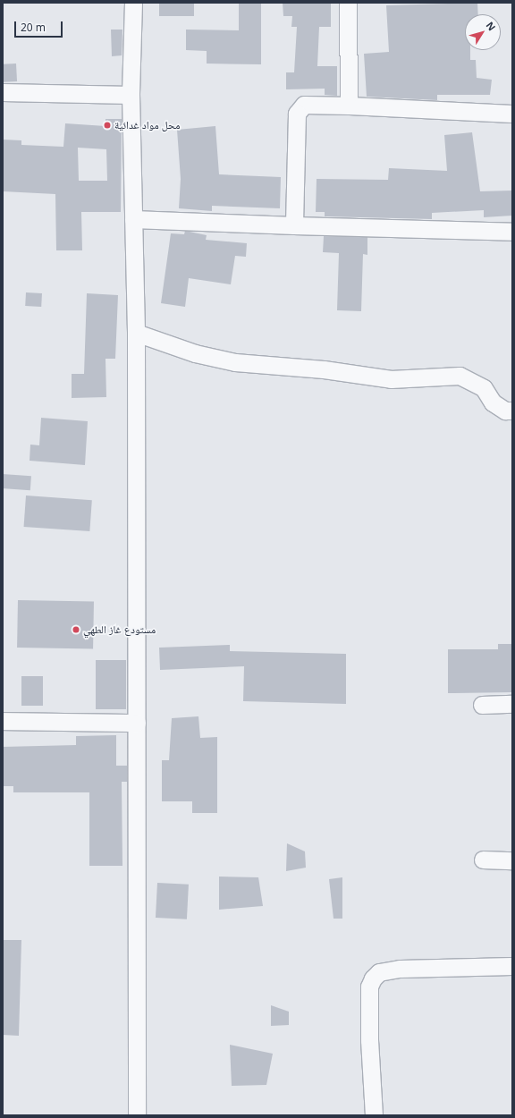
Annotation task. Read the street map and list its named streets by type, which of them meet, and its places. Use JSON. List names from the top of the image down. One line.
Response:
{"places":["محل مواد غدائية","مستودع غاز الطهي"],"scale_bar":"20 m","north":"top right"}
